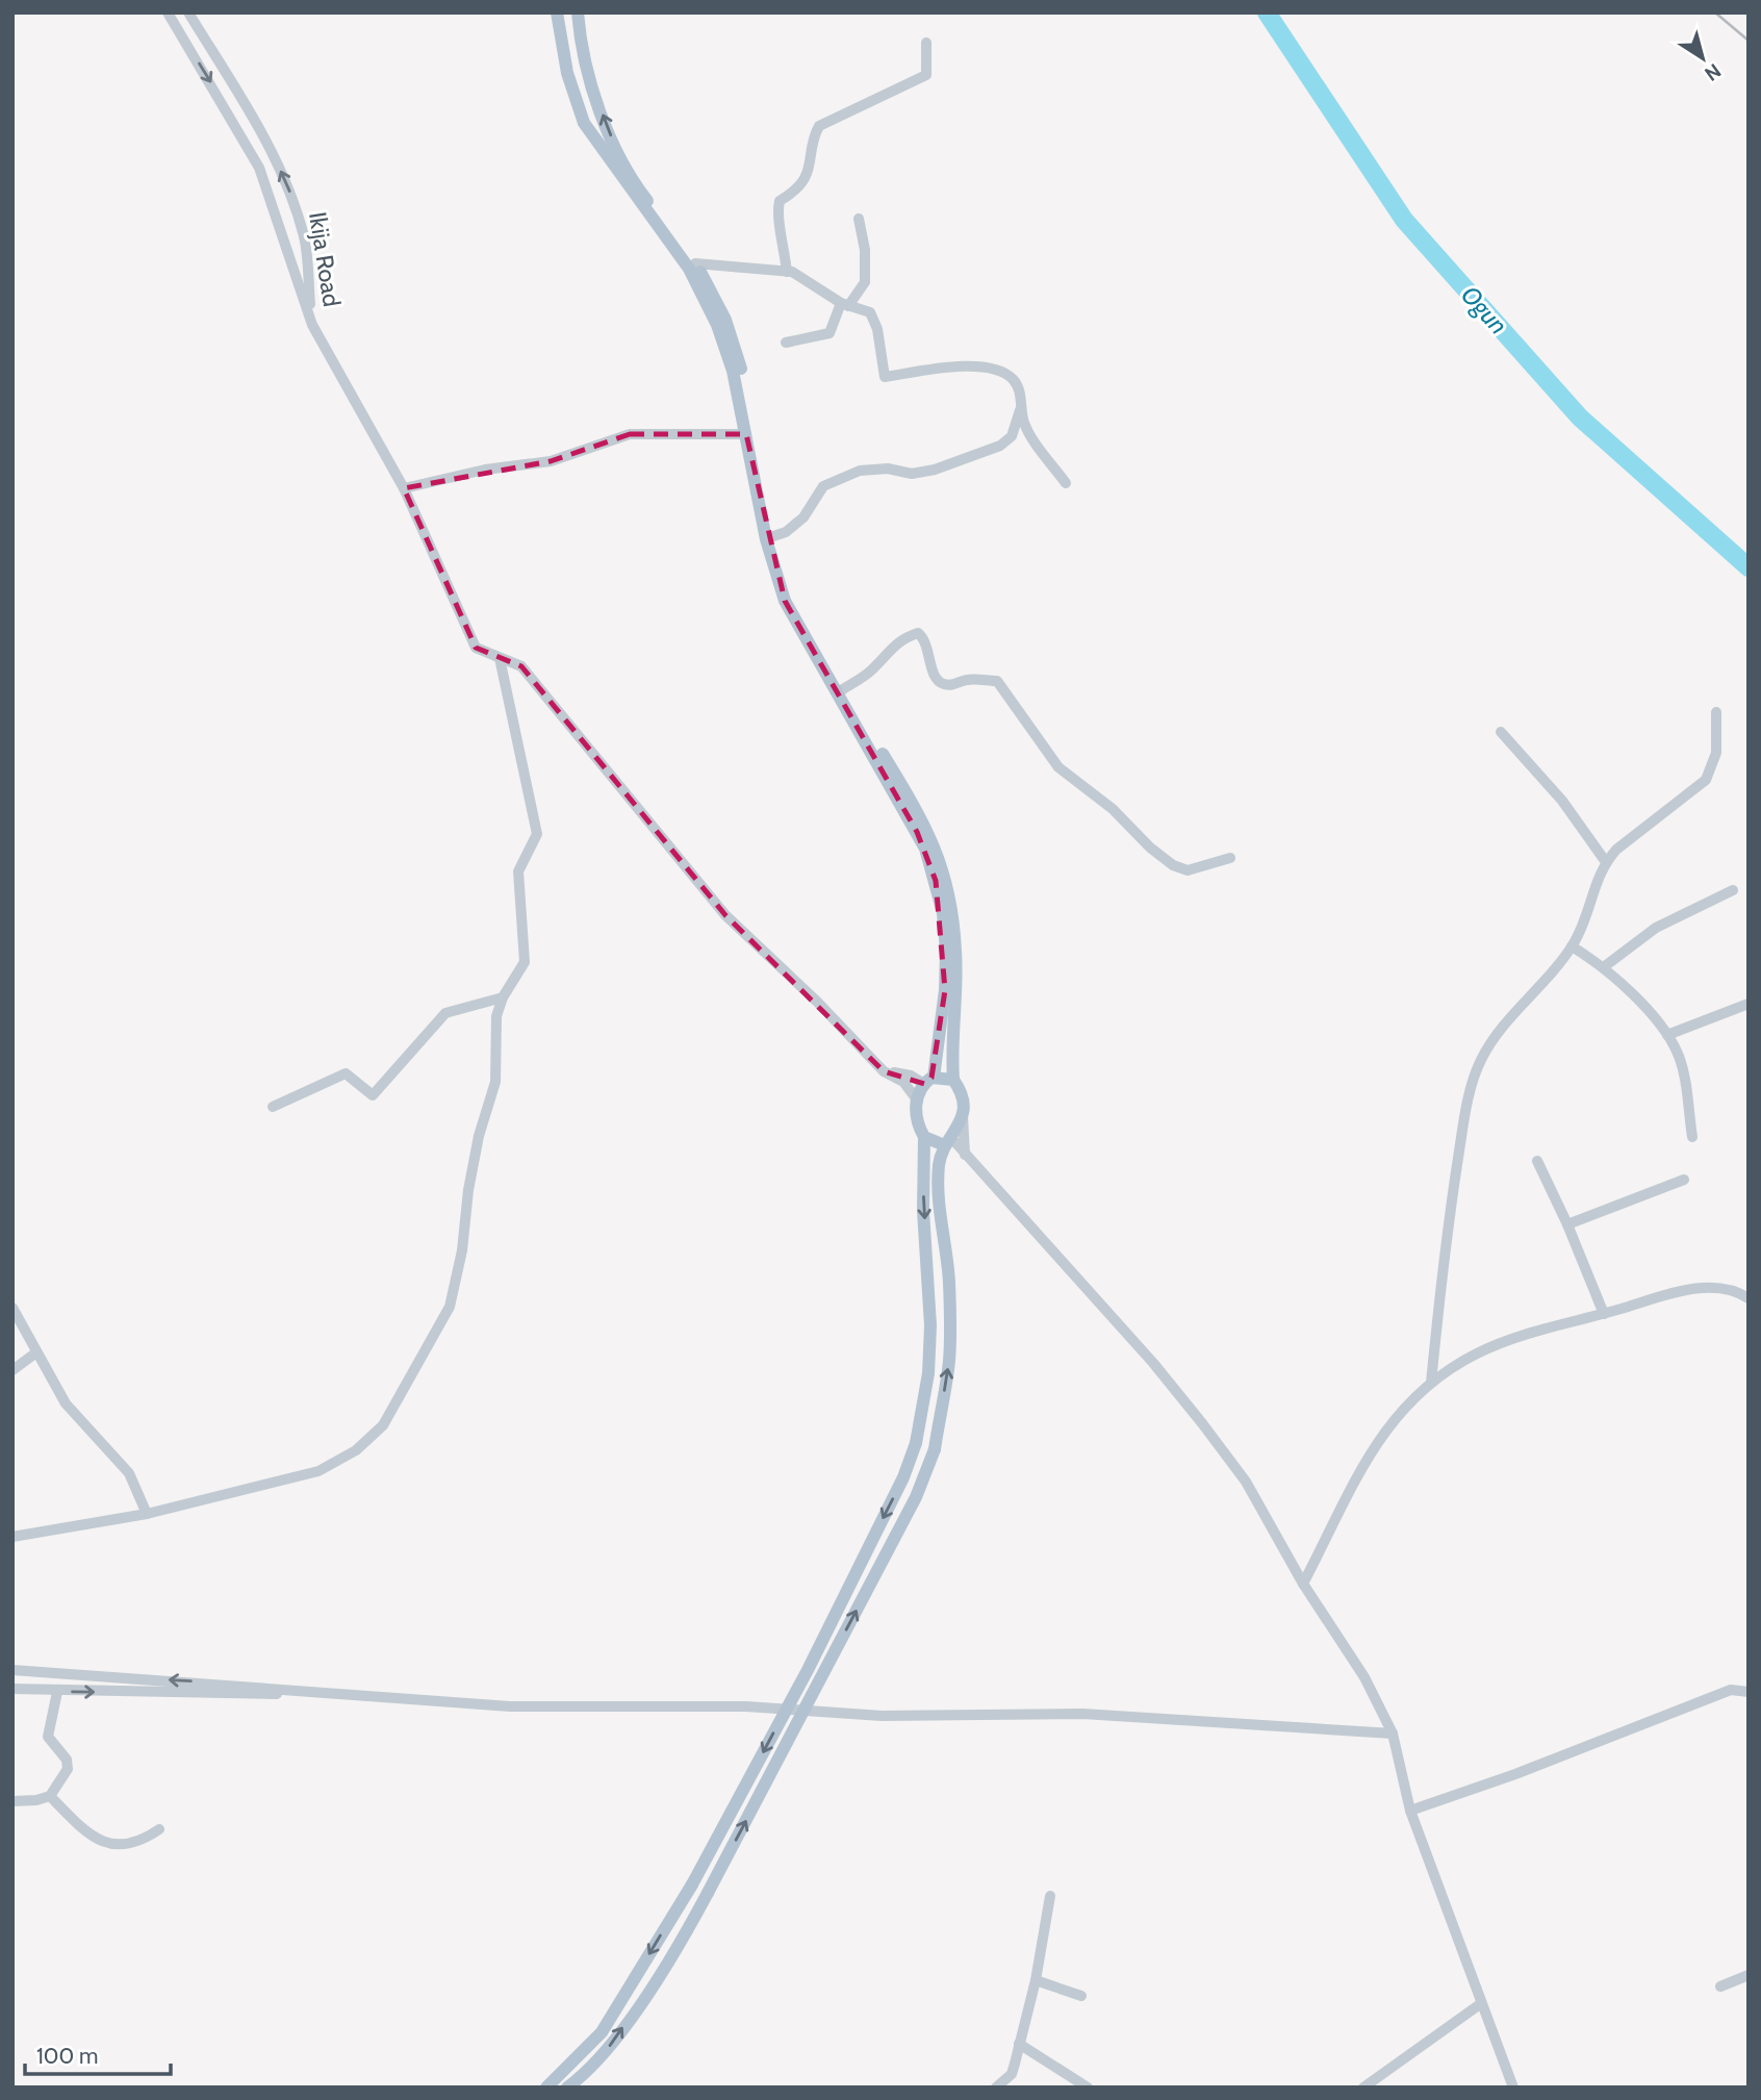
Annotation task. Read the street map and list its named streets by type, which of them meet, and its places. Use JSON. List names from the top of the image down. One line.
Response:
{"streets":{"street":["Ikija Road"]},"water":["Ogun"],"scale_bar":"100 m","north":"bottom right"}
